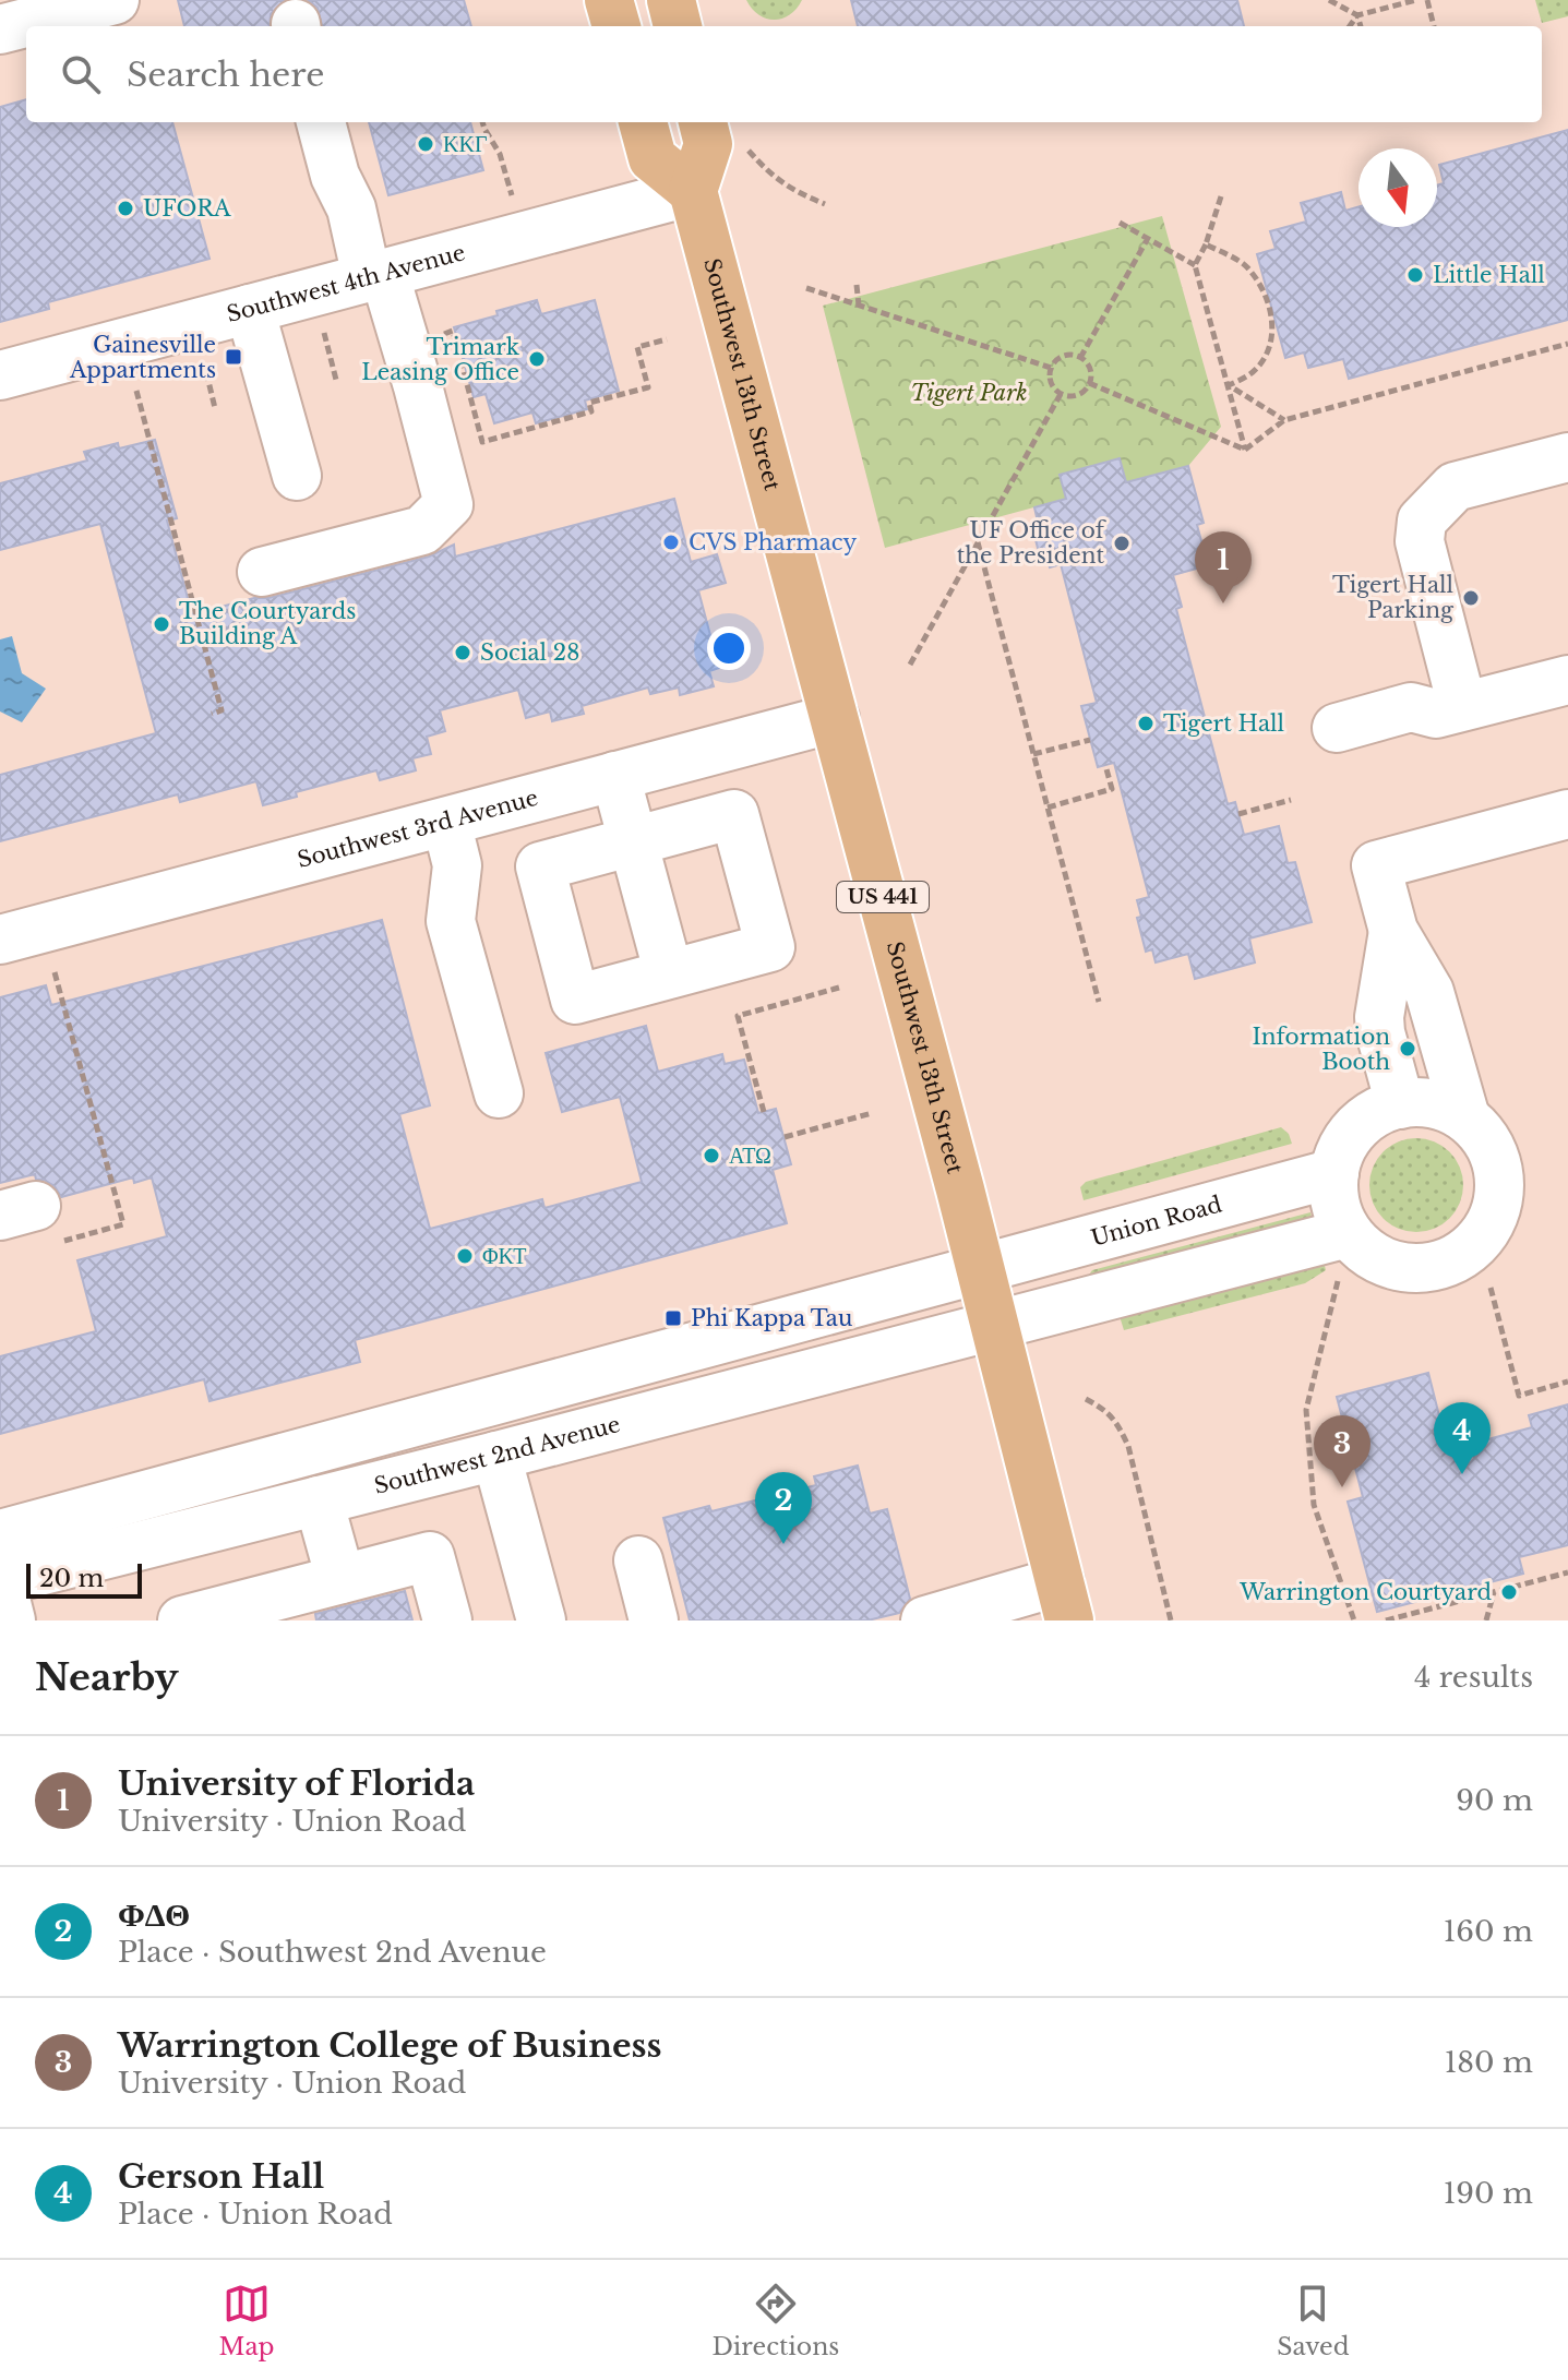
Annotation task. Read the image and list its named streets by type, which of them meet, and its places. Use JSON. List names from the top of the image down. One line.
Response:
{"streets":{"main road":["Southwest 13th Street","US 441"],"street":["Southwest 4th Avenue","Southwest 3rd Avenue","Union Road","Southwest 2nd Avenue"]},"crossings":[["Southwest 4th Avenue","Southwest 13th Street"],["Southwest 13th Street","Southwest 3rd Avenue"],["Southwest 13th Street","Union Road"],["Southwest 13th Street","Southwest 2nd Avenue"]],"parks":["Tigert Park"],"places":{"other":["ΚΚΓ","UFORA","Little Hall","Trimark Leasing Office","CVS Pharmacy","UF Office of the President","Tigert Hall Parking","The Courtyards Building A","Social 28","Tigert Hall","Information Booth","ΑΤΩ","ΦΚΤ","Warrington Courtyard"],"transit":["Gainesville Appartments","Phi Kappa Tau"]},"scale_bar":"20 m","north":"bottom","page":{"search":"Search here","pins":["1","4","3","2"],"scale":"20 m","heading":["Nearby","4 results"],"list":[{"mark":"1","name":"University of Florida","note":"University · Union Road","value":"90 m"},{"mark":"2","name":"ΦΔΘ","note":"Place · Southwest 2nd Avenue","value":"160 m"},{"mark":"3","name":"Warrington College of Business","note":"University · Union Road","value":"180 m"},{"mark":"4","name":"Gerson Hall","note":"Place · Union Road","value":"190 m"}],"nav":["Map","Directions","Saved"]}}
